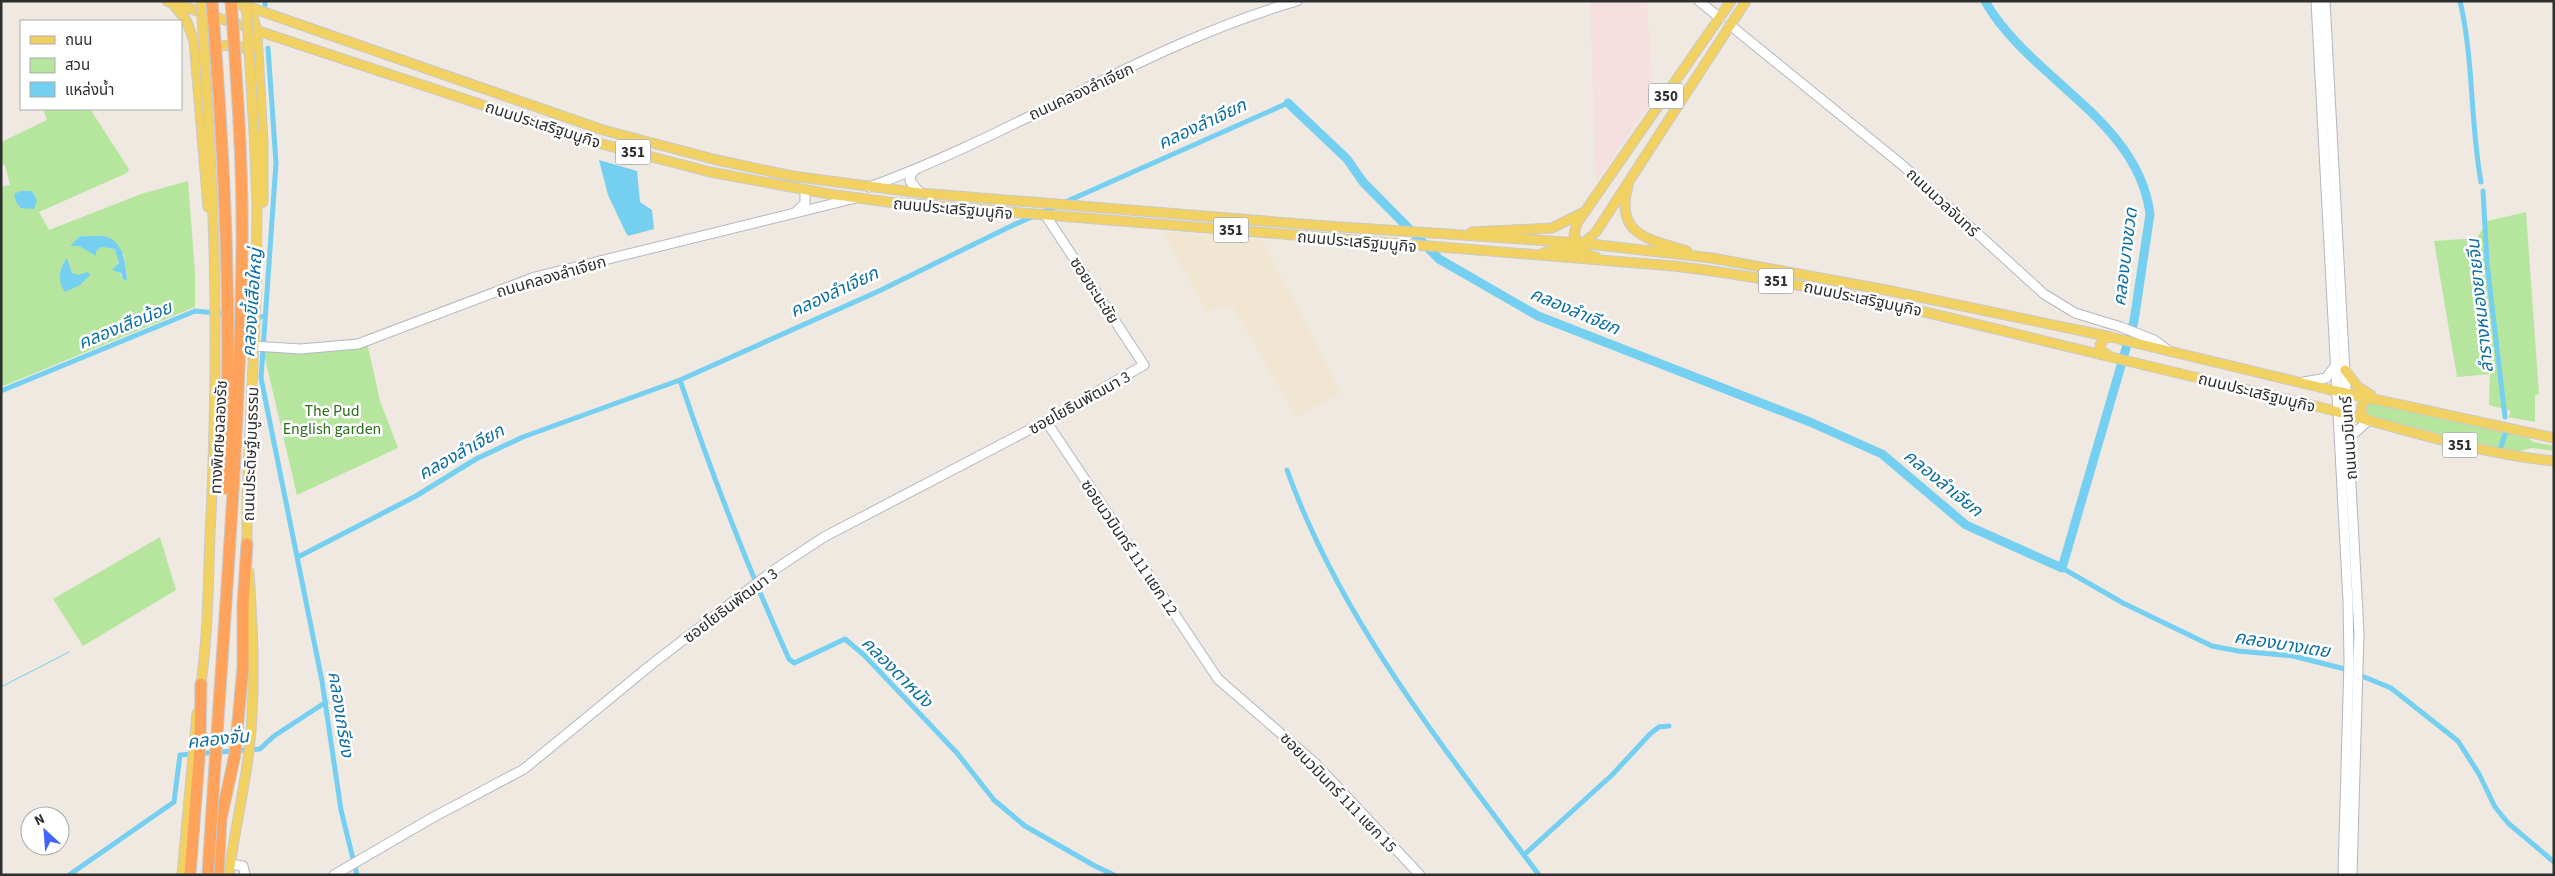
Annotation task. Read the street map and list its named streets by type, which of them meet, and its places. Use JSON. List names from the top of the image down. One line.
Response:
{"streets":{"highway":["ทางพิเศษฉลองรัช"],"main road":["350","ถนนประเสริฐมนูกิจ","351","ถนนประดิษฐ์มนูธรรม"],"street":["ถนนคลองลำเจียก","ถนนนวลจันทร์","ซอยชะนะชัย","ซอยโยธินพัฒนา 3","ถนนนวมินทร์","ซอยนวมินทร์ 111 แยก 12","ซอยนวมินทร์ 111 แยก 15"]},"crossings":[["ถนนคลองลำเจียก","ถนนประเสริฐมนูกิจ"],["ถนนคลองลำเจียก","ถนนประดิษฐ์มนูธรรม"],["350","ถนนประเสริฐมนูกิจ"],["350","ถนนนวลจันทร์"],["ถนนประเสริฐมนูกิจ","ถนนนวลจันทร์"],["ถนนประเสริฐมนูกิจ","ซอยชะนะชัย"],["ถนนประเสริฐมนูกิจ","ทางพิเศษฉลองรัช"],["ถนนประเสริฐมนูกิจ","ถนนนวมินทร์"],["ถนนประเสริฐมนูกิจ","ถนนประดิษฐ์มนูธรรม"],["ซอยชะนะชัย","ซอยโยธินพัฒนา 3"],["ซอยโยธินพัฒนา 3","ซอยนวมินทร์ 111 แยก 12"],["ทางพิเศษฉลองรัช","ถนนประดิษฐ์มนูธรรม"],["ซอยนวมินทร์ 111 แยก 12","ซอยนวมินทร์ 111 แยก 15"]],"water":["คลองลำเจียก","คลองบางขวด","คลองขี้เสือใหญ่","ลำรางหนองยายจีน","คลองเสือน้อย","คลองบางเตย","คลองตาหนัง","คลองเกรียง","คลองจั่น"],"parks":["The Pud English garden"],"legend":["ถนน","สวน","แหล่งน้ำ"],"north":"top left"}
